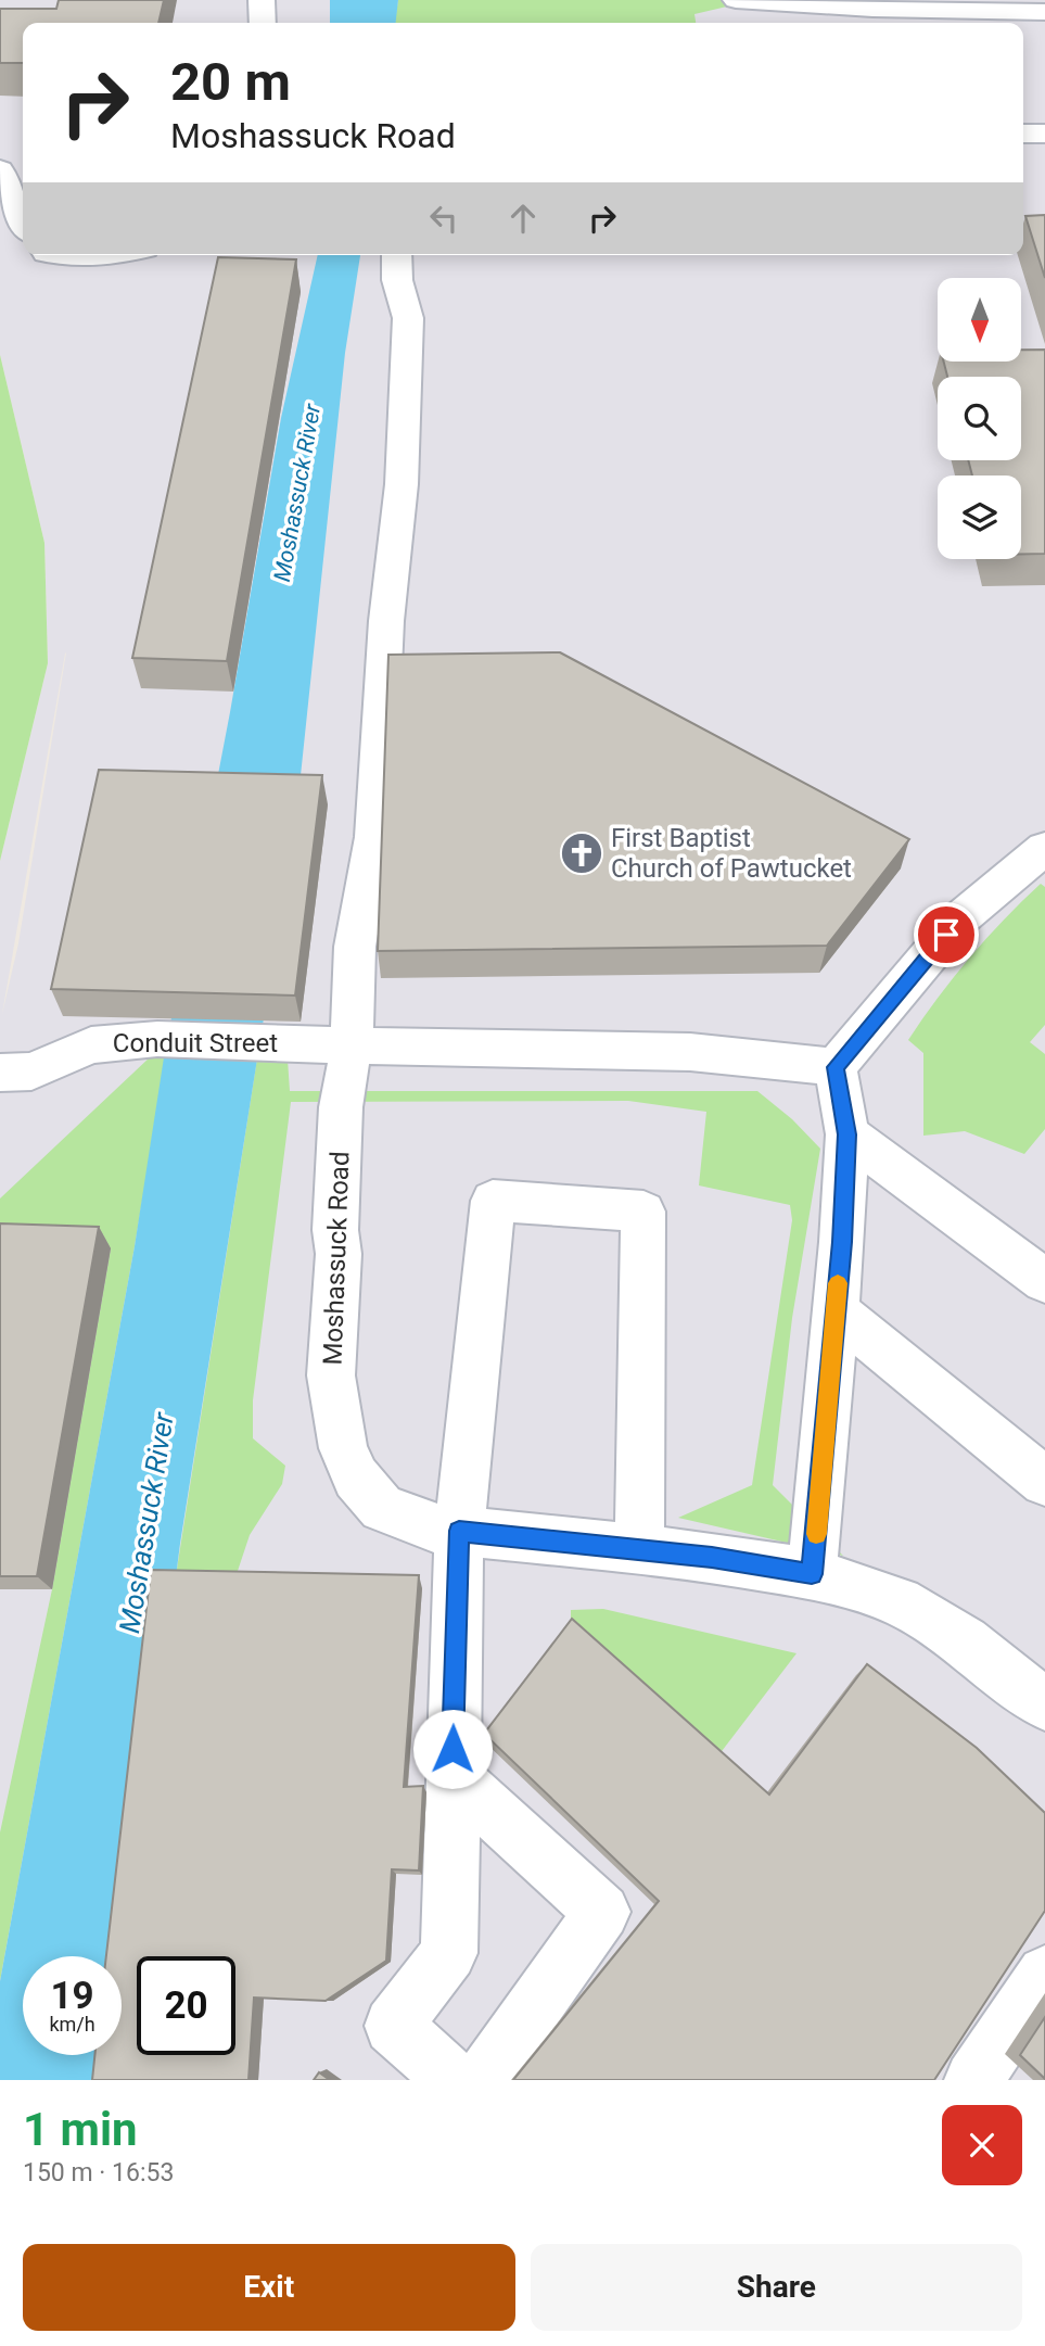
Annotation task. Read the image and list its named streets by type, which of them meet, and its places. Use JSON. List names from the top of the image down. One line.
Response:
{"streets":{"street":["Conduit Street","Moshassuck Road"]},"crossings":[["Conduit Street","Moshassuck Road"]],"water":["Moshassuck River"],"places":{"church":["First Baptist Church of Pawtucket"]},"north":"bottom","page":{"turn":["20 m","Moshassuck Road"],"speed":"19 km/h","limit":"20","heading":["1 min","150 m · 16:53"],"buttons":["Exit","Share"]}}
